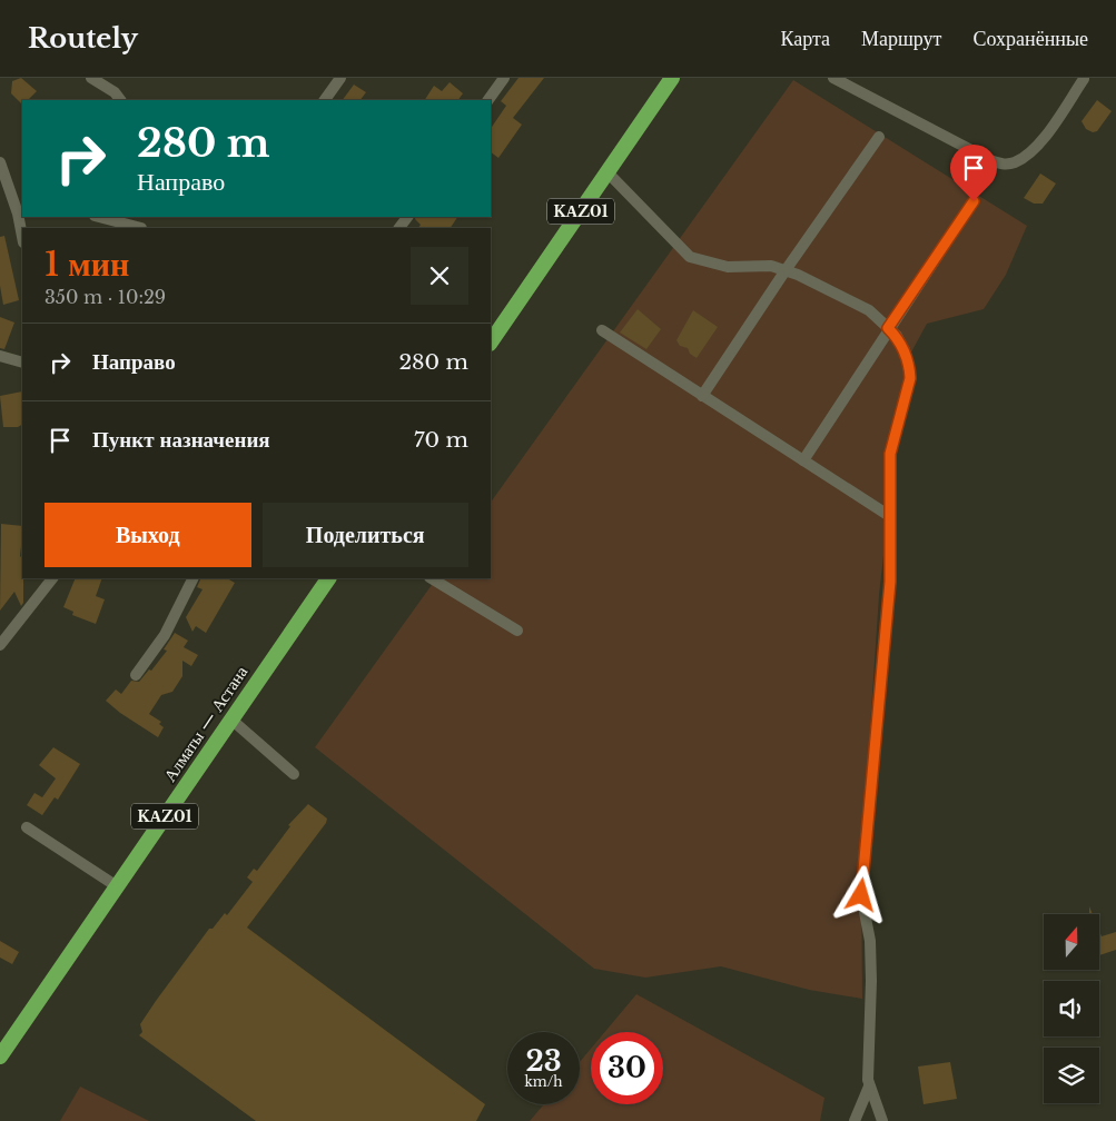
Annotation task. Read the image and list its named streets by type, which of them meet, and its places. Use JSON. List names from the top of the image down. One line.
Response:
{"streets":{"highway":["KАZ01","Алматы — Астана"]},"north":"top","page":{"header":"Routely","nav":["Карта","Маршрут","Сохранённые"],"turn":["280 m","Направо"],"heading":["1 мин","350 m · 10:29"],"list":[{"name":"Направо","value":"280 m"},{"name":"Пункт назначения","value":"70 m"}],"buttons":["Выход","Поделиться"],"speed":"23 km/h","limit":"30"}}
